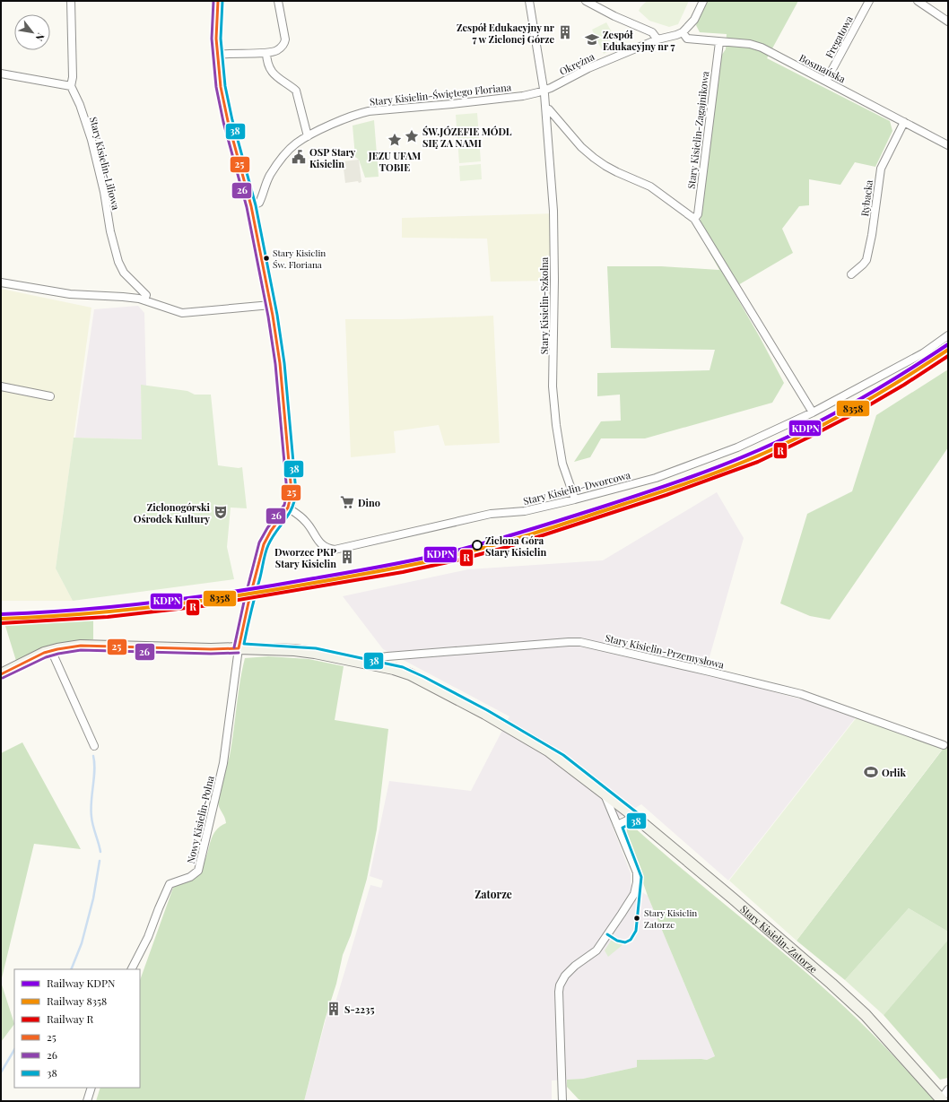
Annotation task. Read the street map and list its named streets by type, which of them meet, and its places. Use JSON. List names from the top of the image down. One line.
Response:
{"streets":{"street":["Fregatowa","Okrężna","Bosmańska","Stary Kisielin-Świętego Floriana","Stary Kisielin-Zagajnikowa","Stary Kisielin-Liliowa","Rybacka","Stary Kisielin-Szkolna","Stary Kisielin-Dworcowa","Stary Kisielin-Przemysłowa","Nowy Kisielin-Polna","Stary Kisielin-Zatorze"]},"crossings":[["Fregatowa","Bosmańska"],["Okrężna","Bosmańska"],["Okrężna","Stary Kisielin-Świętego Floriana"],["Okrężna","Stary Kisielin-Szkolna"],["Bosmańska","Stary Kisielin-Zagajnikowa"],["Bosmańska","Rybacka"],["Stary Kisielin-Świętego Floriana","Stary Kisielin-Szkolna"],["Stary Kisielin-Szkolna","Stary Kisielin-Dworcowa"],["Stary Kisielin-Przemysłowa","Stary Kisielin-Zatorze"],["Nowy Kisielin-Polna","Stary Kisielin-Zatorze"]],"districts":["Zatorze"],"places":{"building":["Zespół Edukacyjny nr 7 w Zielonej Górze","Dworzec PKP Stary Kisielin","S-2235"],"school or university":["Zespół Edukacyjny nr 7"],"place":["ŚW.JÓZEFIE MÓDL SIĘ ZA NAMI","JEZU UFAM TOBIE"],"public building":["OSP Stary Kisielin"],"other":["Stary Kisielin Św. Floriana","Zielona Góra Stary Kisielin","Stary Kisielin Zatorze"],"supermarket":["Dino"],"theatre":["Zielonogórski Ośrodek Kultury"],"sports":["Orlik"]},"lines":["transit line 25","transit line 26","transit line 38","rail line KDPN","rail line 8358","rail line R"],"legend":["Railway KDPN","Railway 8358","Railway R","25","26","38"],"north":"bottom right"}
